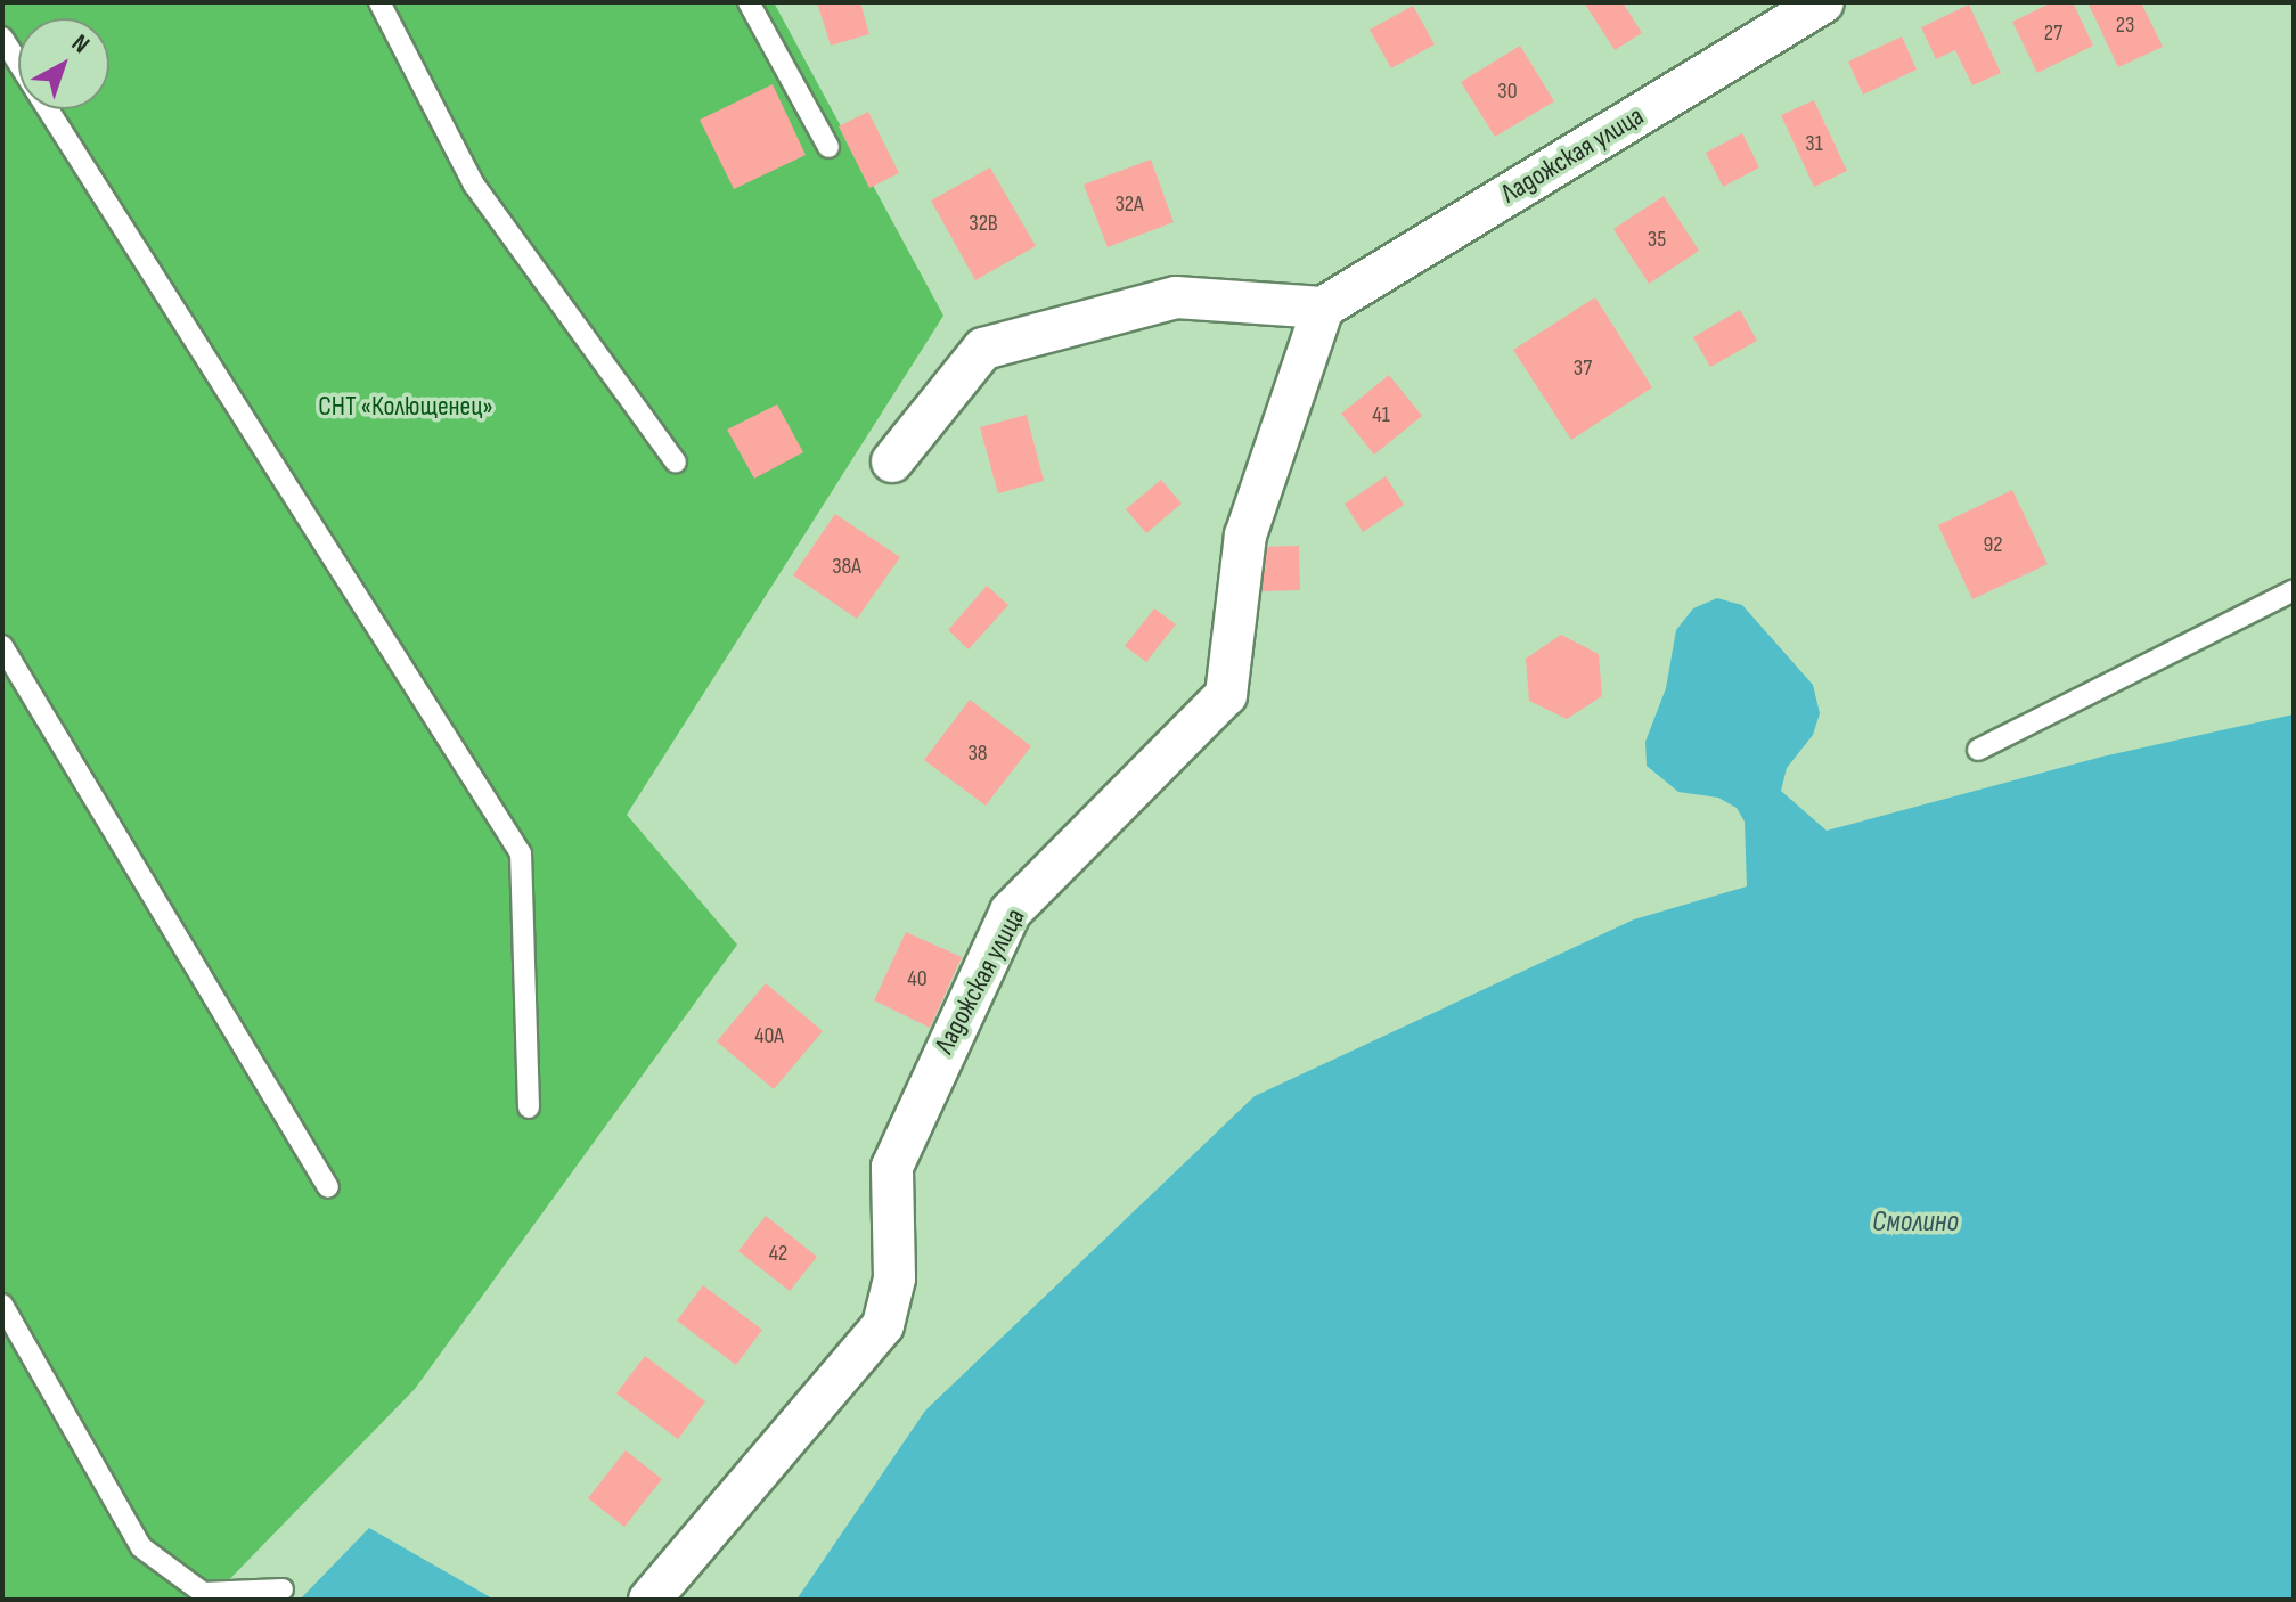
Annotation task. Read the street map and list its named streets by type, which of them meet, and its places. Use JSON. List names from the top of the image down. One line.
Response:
{"streets":{"street":["Ладожская улица"]},"water":["Смолино"],"parks":["СНТ «Колющенец»"],"house_numbers":["23","27","30","31","32А","32В","35","37","41","92","38А","38","40","40А","42"],"north":"top right"}
